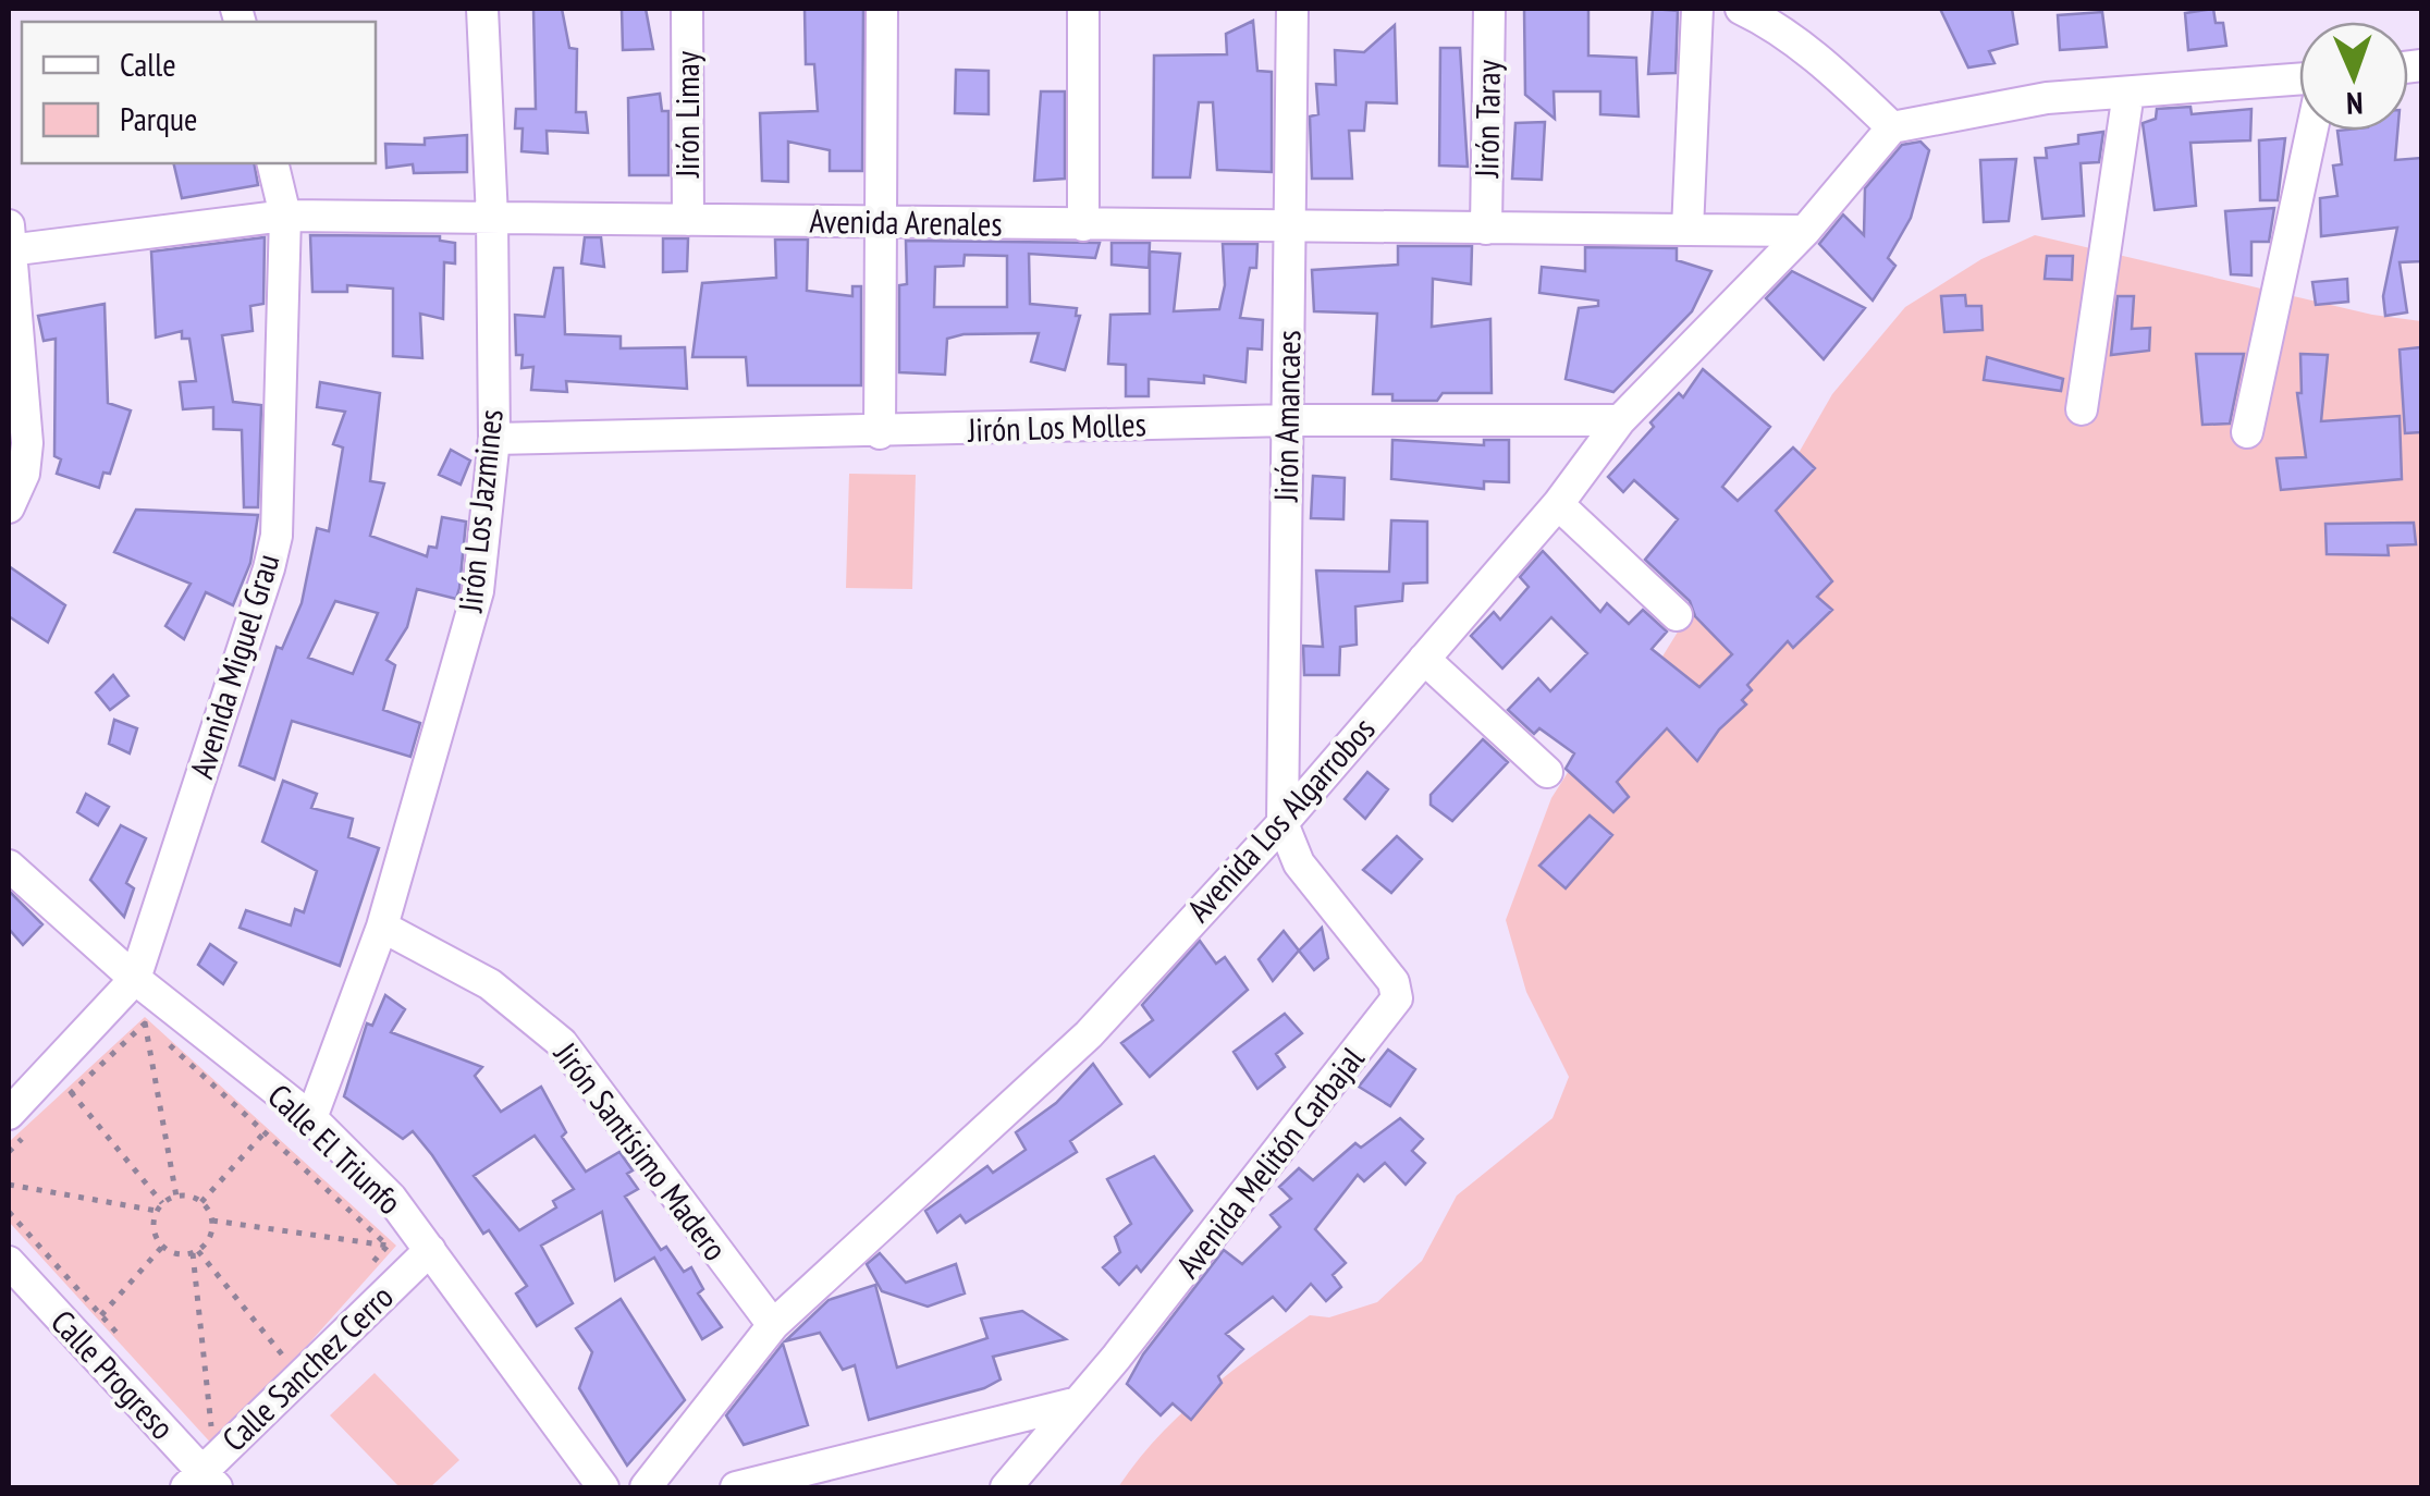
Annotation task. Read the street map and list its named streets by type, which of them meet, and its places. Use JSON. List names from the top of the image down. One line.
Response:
{"streets":{"street":["Jirón Limay","Jirón Taray","Avenida Arenales","Jirón Amancaes","Jirón Los Molles","Jirón Los Jazmines","Avenida Miguel Grau","Avenida Los Algarrobos","Calle El Triunfo","Jirón Santísimo Madero","Avenida Melitón Carbajal","Calle Sanchez Cerro","Calle Progreso"]},"crossings":[["Jirón Limay","Avenida Arenales"],["Jirón Taray","Avenida Arenales"],["Avenida Arenales","Jirón Amancaes"],["Avenida Arenales","Jirón Los Jazmines"],["Avenida Arenales","Avenida Miguel Grau"],["Avenida Arenales","Avenida Los Algarrobos"],["Jirón Amancaes","Jirón Los Molles"],["Jirón Amancaes","Avenida Los Algarrobos"],["Jirón Amancaes","Avenida Melitón Carbajal"],["Jirón Los Molles","Jirón Los Jazmines"],["Jirón Los Molles","Avenida Los Algarrobos"],["Jirón Los Jazmines","Calle El Triunfo"],["Jirón Los Jazmines","Jirón Santísimo Madero"],["Avenida Miguel Grau","Calle El Triunfo"],["Avenida Los Algarrobos","Jirón Santísimo Madero"],["Avenida Los Algarrobos","Avenida Melitón Carbajal"],["Calle El Triunfo","Calle Sanchez Cerro"],["Calle Sanchez Cerro","Calle Progreso"]],"legend":["Calle","Parque"],"north":"bottom"}
